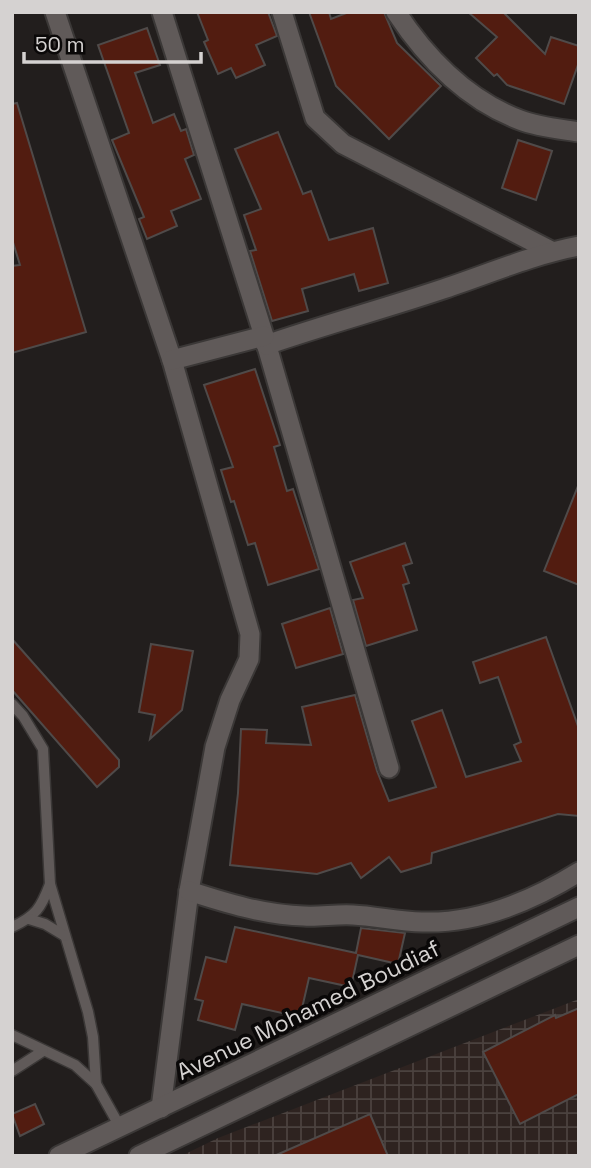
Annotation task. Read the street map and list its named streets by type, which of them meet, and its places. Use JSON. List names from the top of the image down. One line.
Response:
{"streets":{"street":["Avenue Mohamed Boudiaf"]},"scale_bar":"50 m"}
